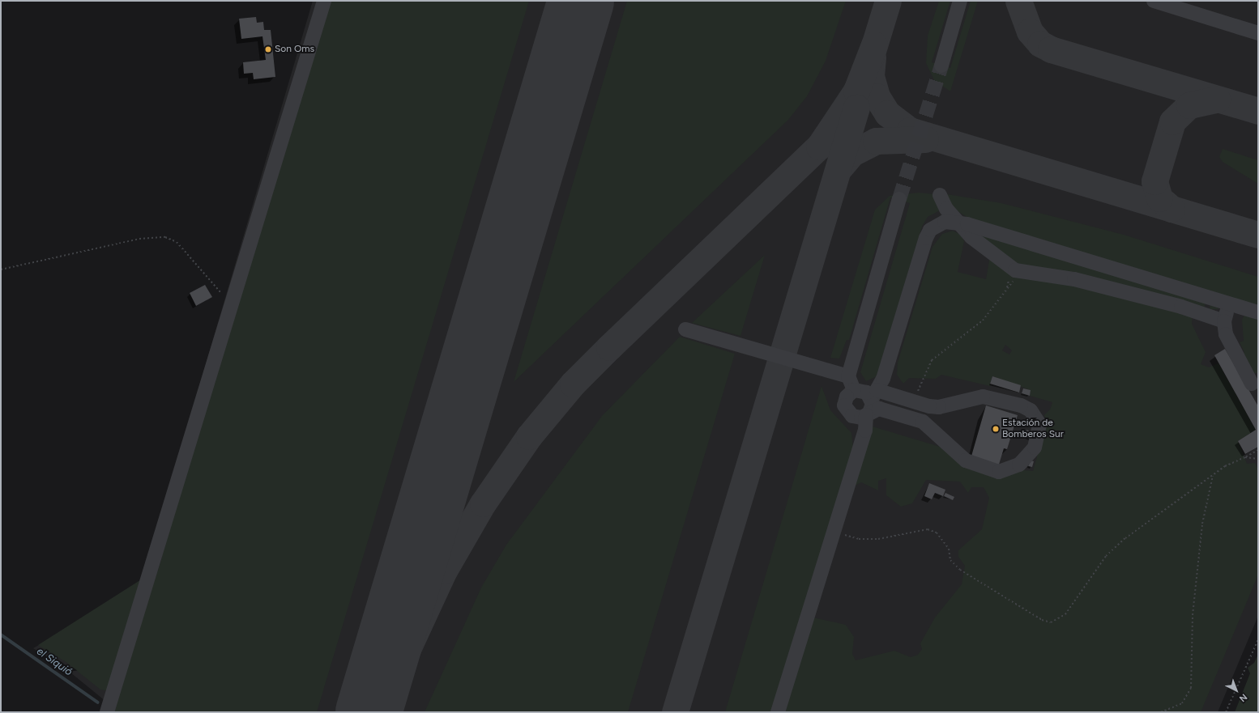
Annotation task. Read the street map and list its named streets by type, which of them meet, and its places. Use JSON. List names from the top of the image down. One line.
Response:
{"water":["el Siquió"],"places":["Son Oms","Estación de Bomberos Sur"],"north":"bottom right"}
